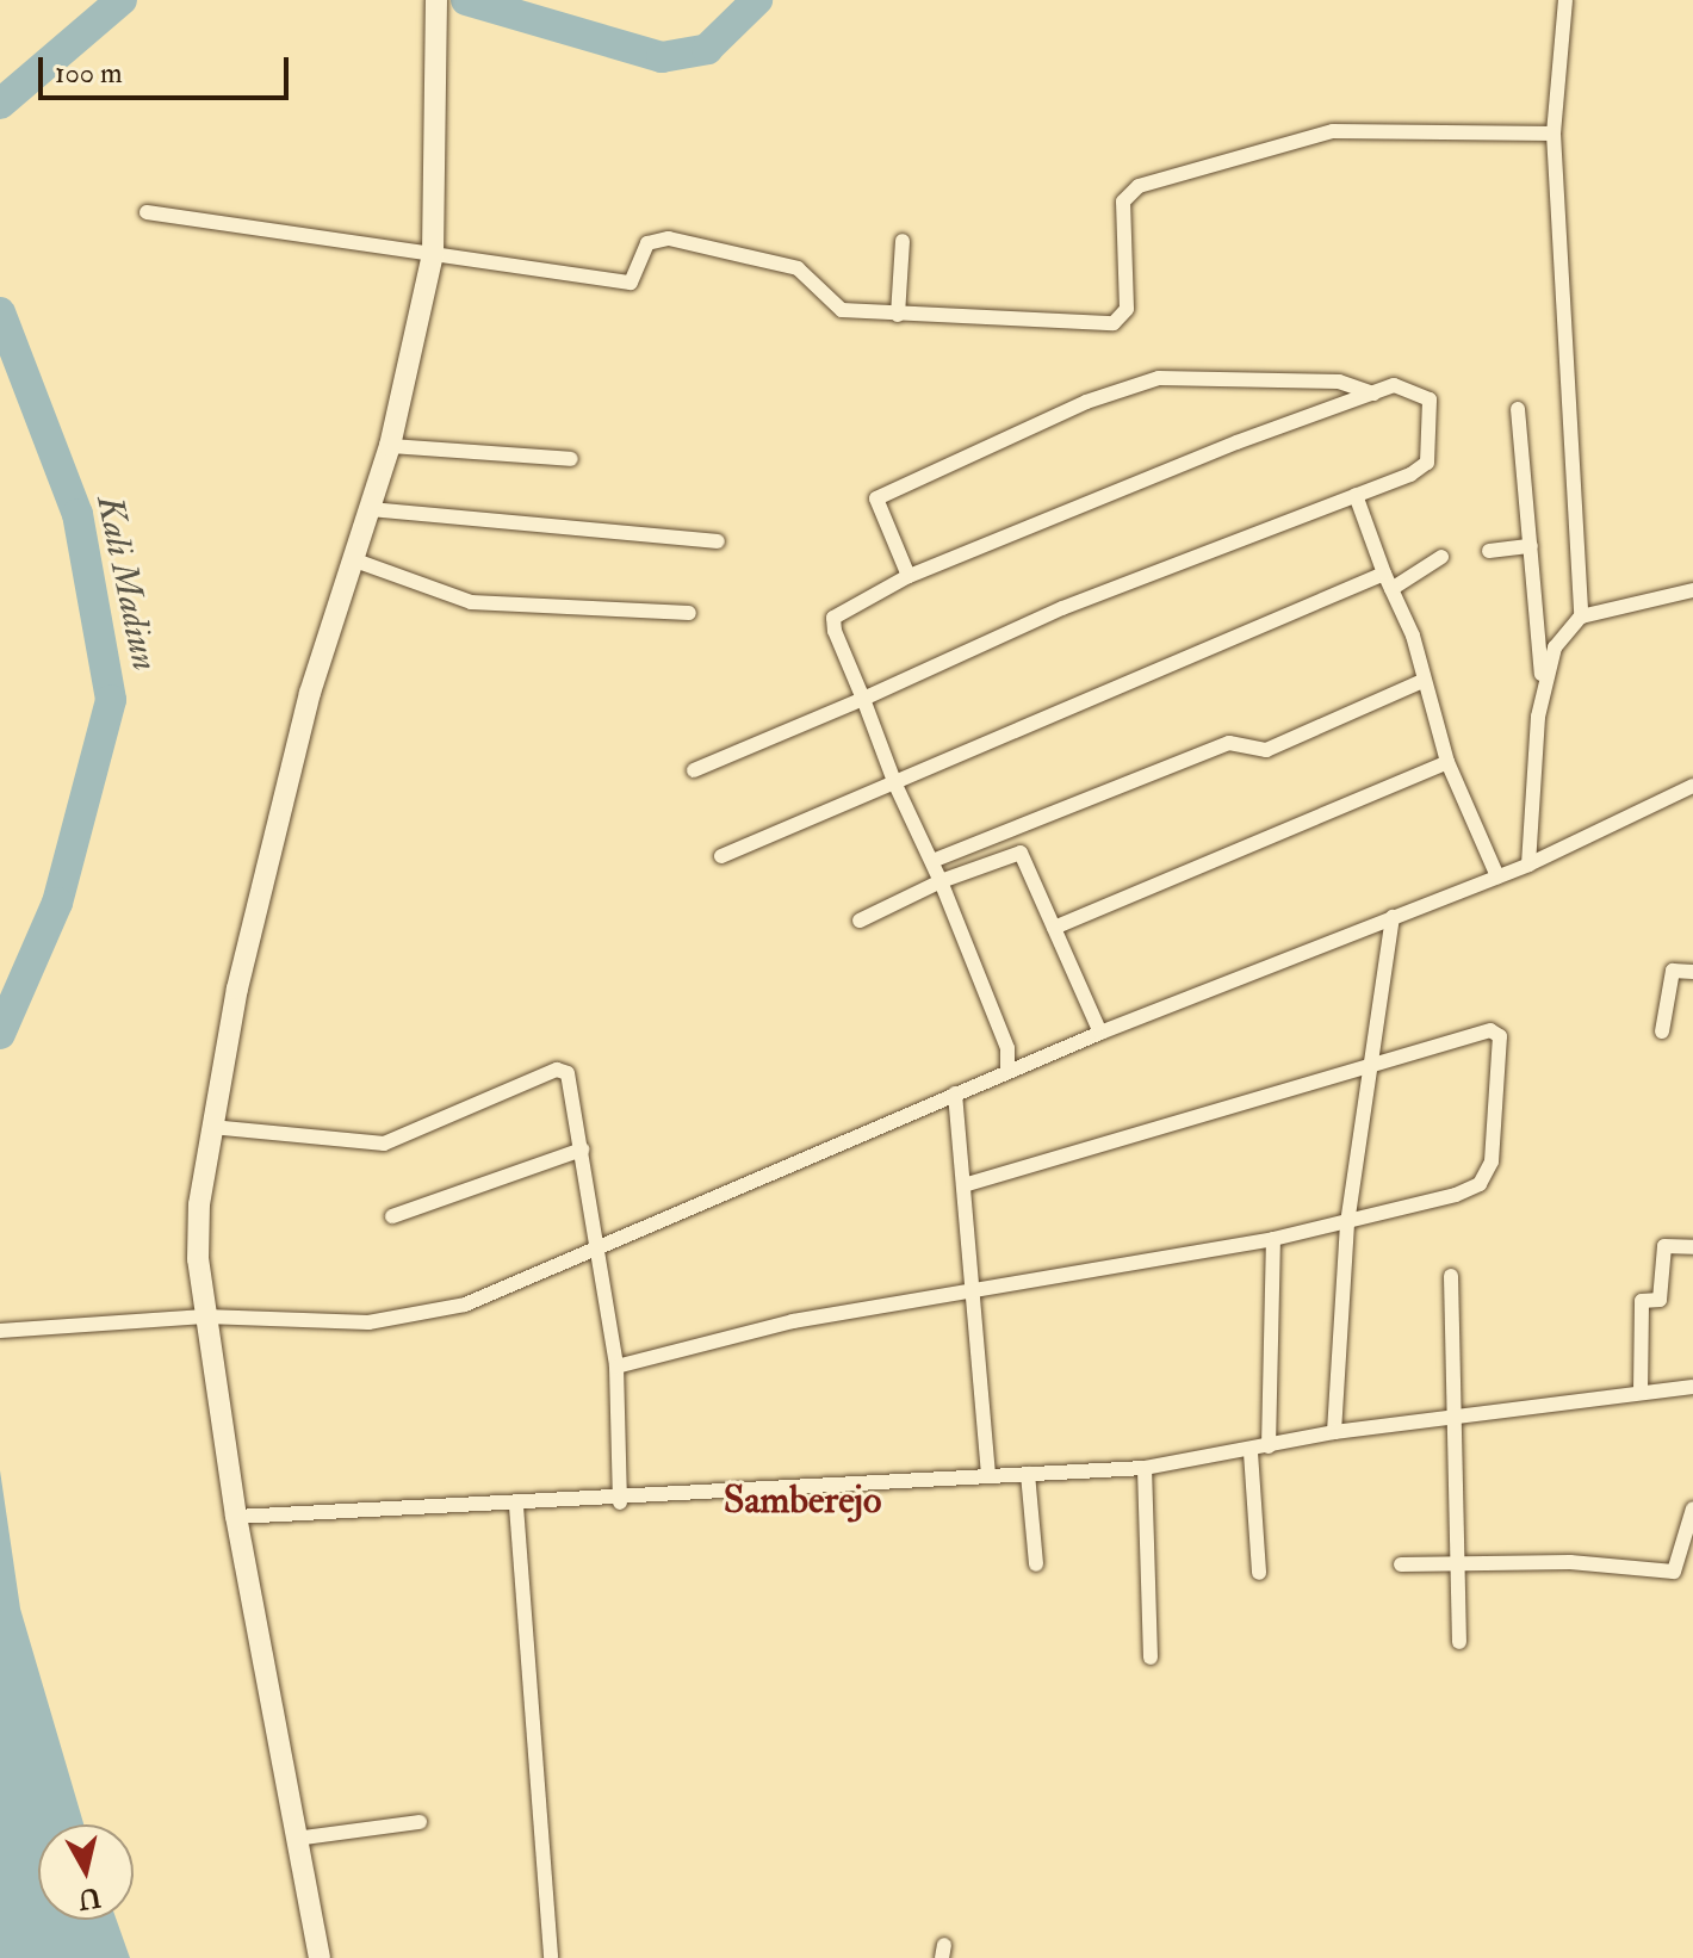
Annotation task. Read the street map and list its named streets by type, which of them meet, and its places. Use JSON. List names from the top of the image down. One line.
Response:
{"districts":["Samberejo"],"water":["Kali Madiun"],"scale_bar":"100 m","north":"bottom"}
